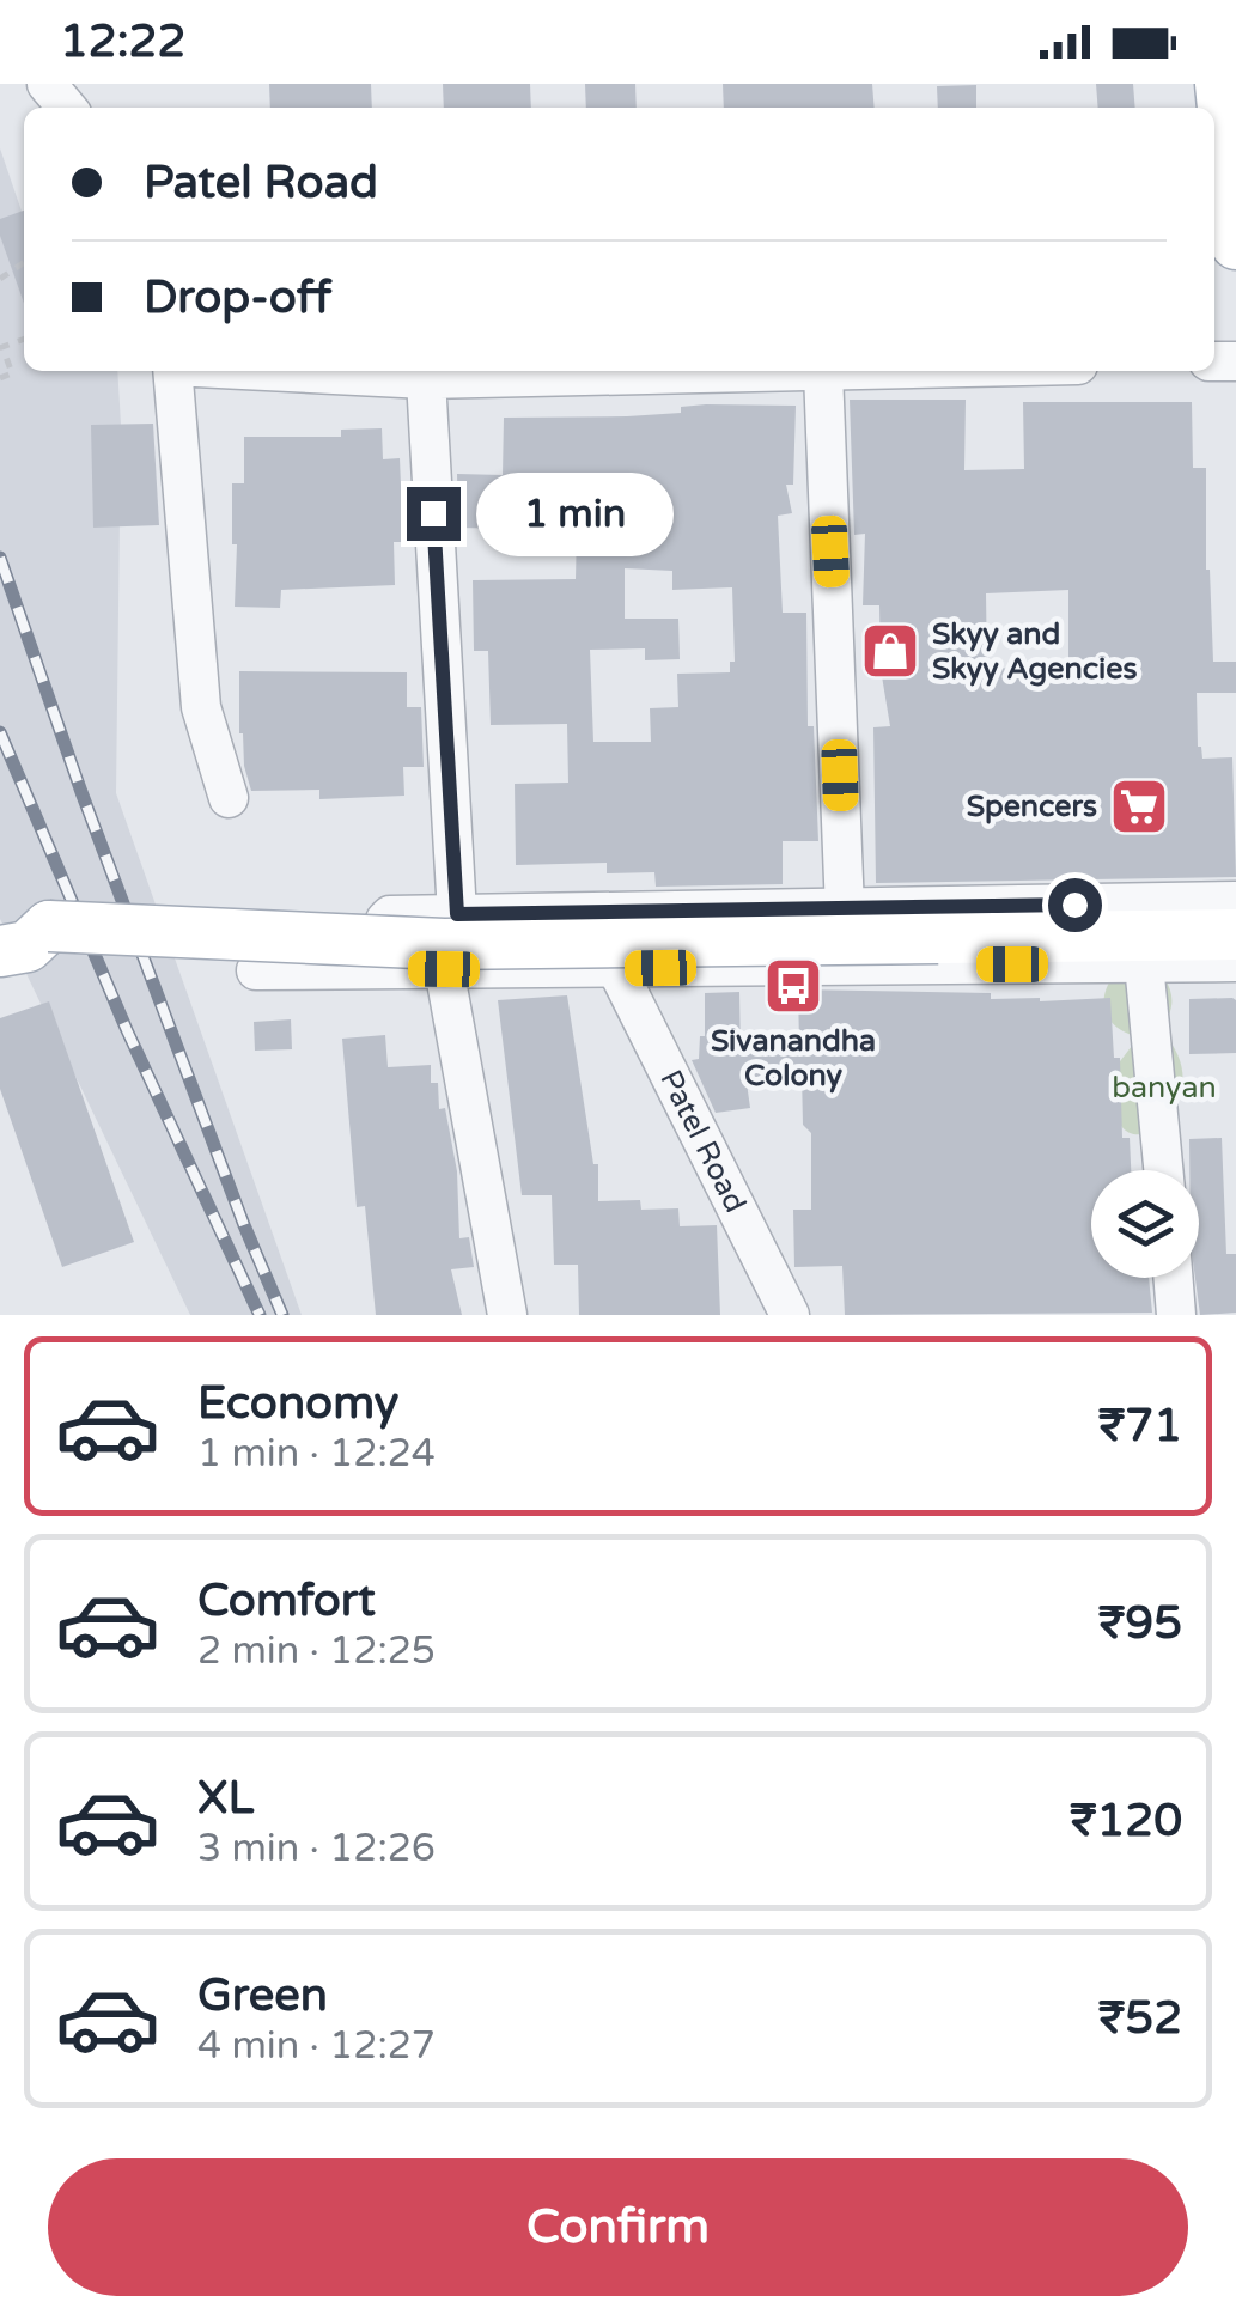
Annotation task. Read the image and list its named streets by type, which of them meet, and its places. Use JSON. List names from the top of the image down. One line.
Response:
{"streets":{"street":["Patel Road"]},"parks":["banyan"],"places":{"shop":["Skyy and Skyy Agencies"],"supermarket":["Spencers"],"bus stop":["Sivanandha Colony"]},"page":{"status":"12:22","banner":["Patel Road","Drop-off"],"bubble":"1 min","list":[{"name":"Economy","note":"1 min · 12:24","value":"₹71"},{"name":"Comfort","note":"2 min · 12:25","value":"₹95"},{"name":"XL","note":"3 min · 12:26","value":"₹120"},{"name":"Green","note":"4 min · 12:27","value":"₹52"}],"buttons":"Confirm"}}
